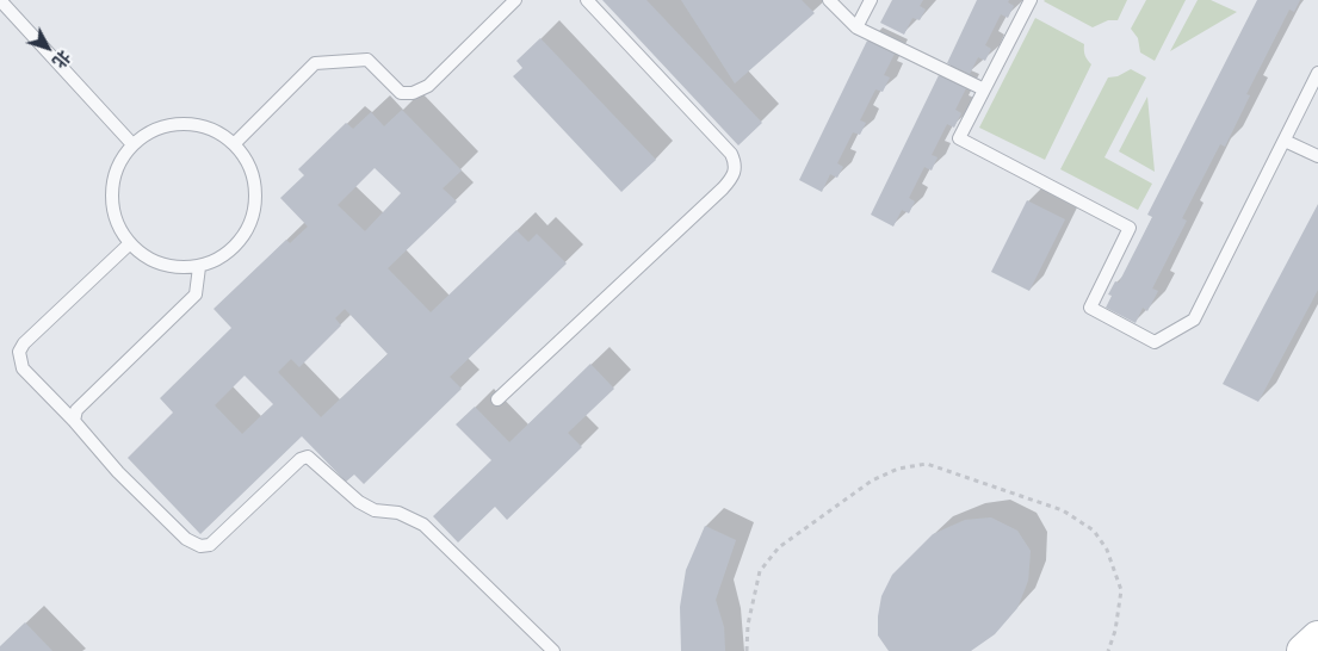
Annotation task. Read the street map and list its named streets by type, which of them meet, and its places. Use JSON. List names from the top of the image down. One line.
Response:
{"north":"bottom right"}
